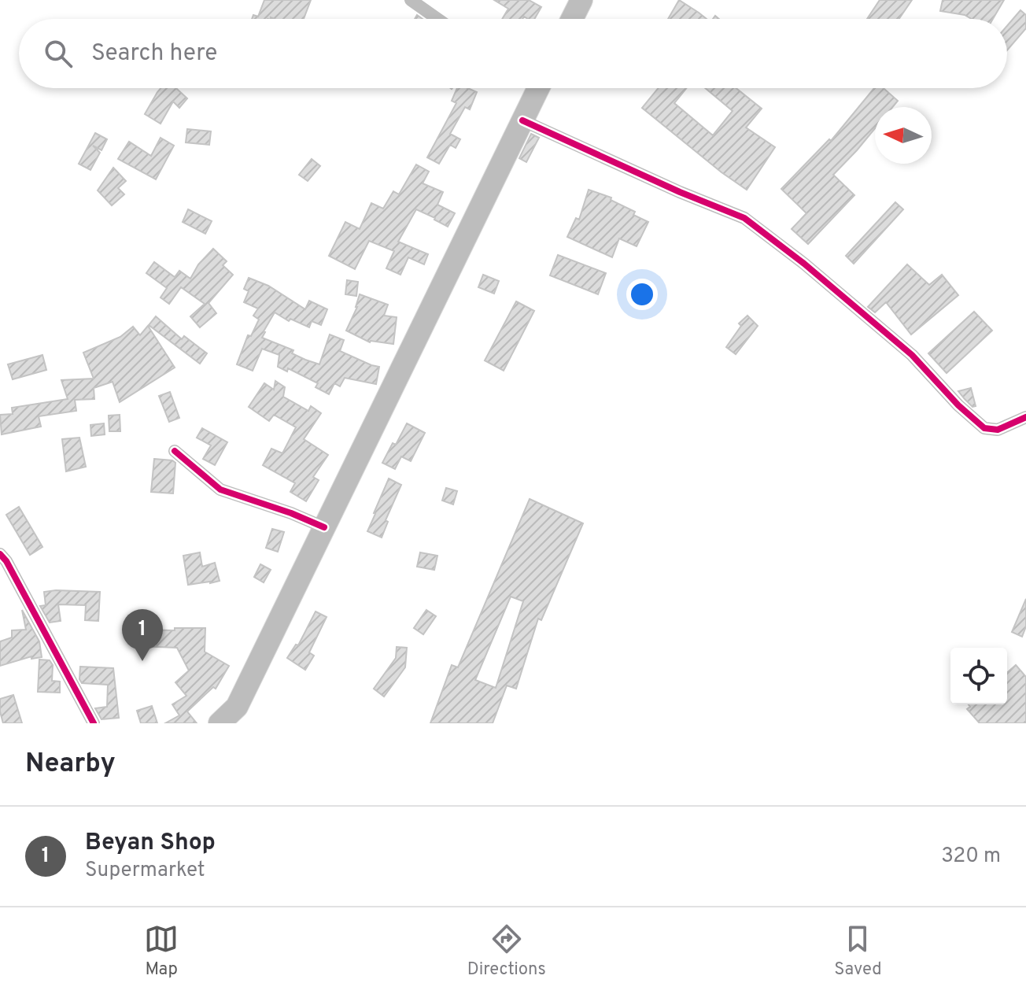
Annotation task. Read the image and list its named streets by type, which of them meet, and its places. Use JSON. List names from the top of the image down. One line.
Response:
{"north":"left","page":{"search":"Search here","pins":"1","heading":"Nearby","list":[{"mark":"1","name":"Beyan Shop","note":"Supermarket","value":"320 m"}],"nav":["Map","Directions","Saved"]}}
